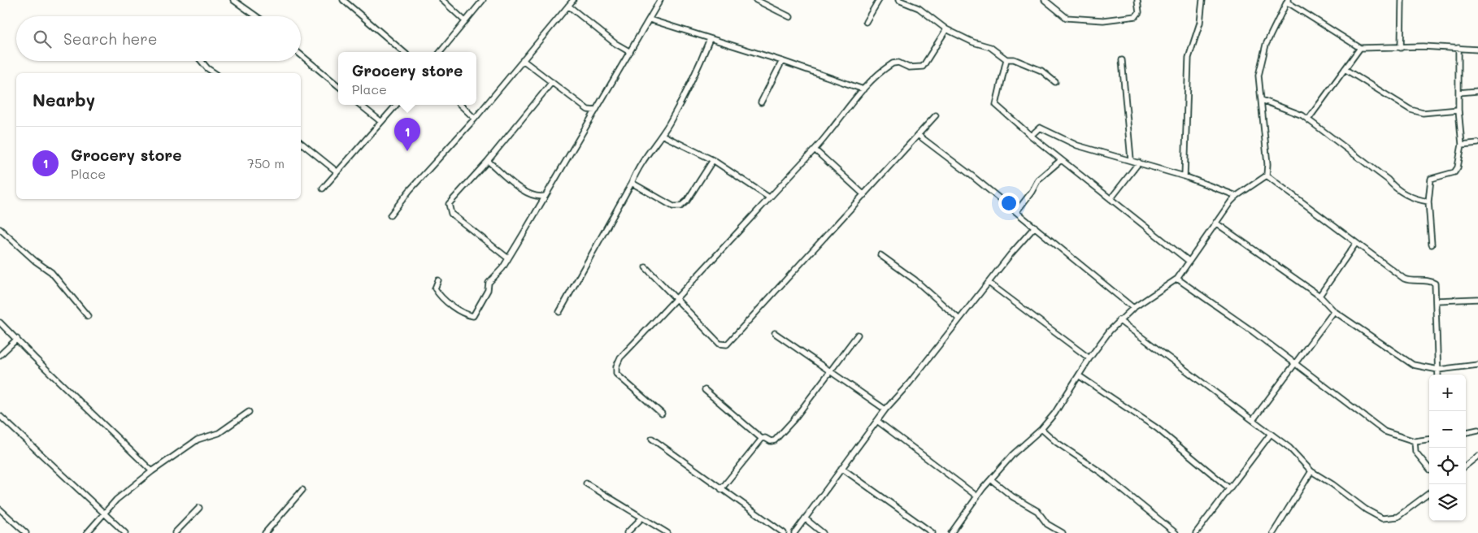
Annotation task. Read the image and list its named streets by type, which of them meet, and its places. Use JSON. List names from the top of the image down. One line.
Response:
{"page":{"search":"Search here","popup":["Grocery store","Place"],"heading":"Nearby","pins":"1","list":[{"mark":"1","name":"Grocery store","note":"Place","value":"750 m"}],"map_buttons":["+","−"]}}
